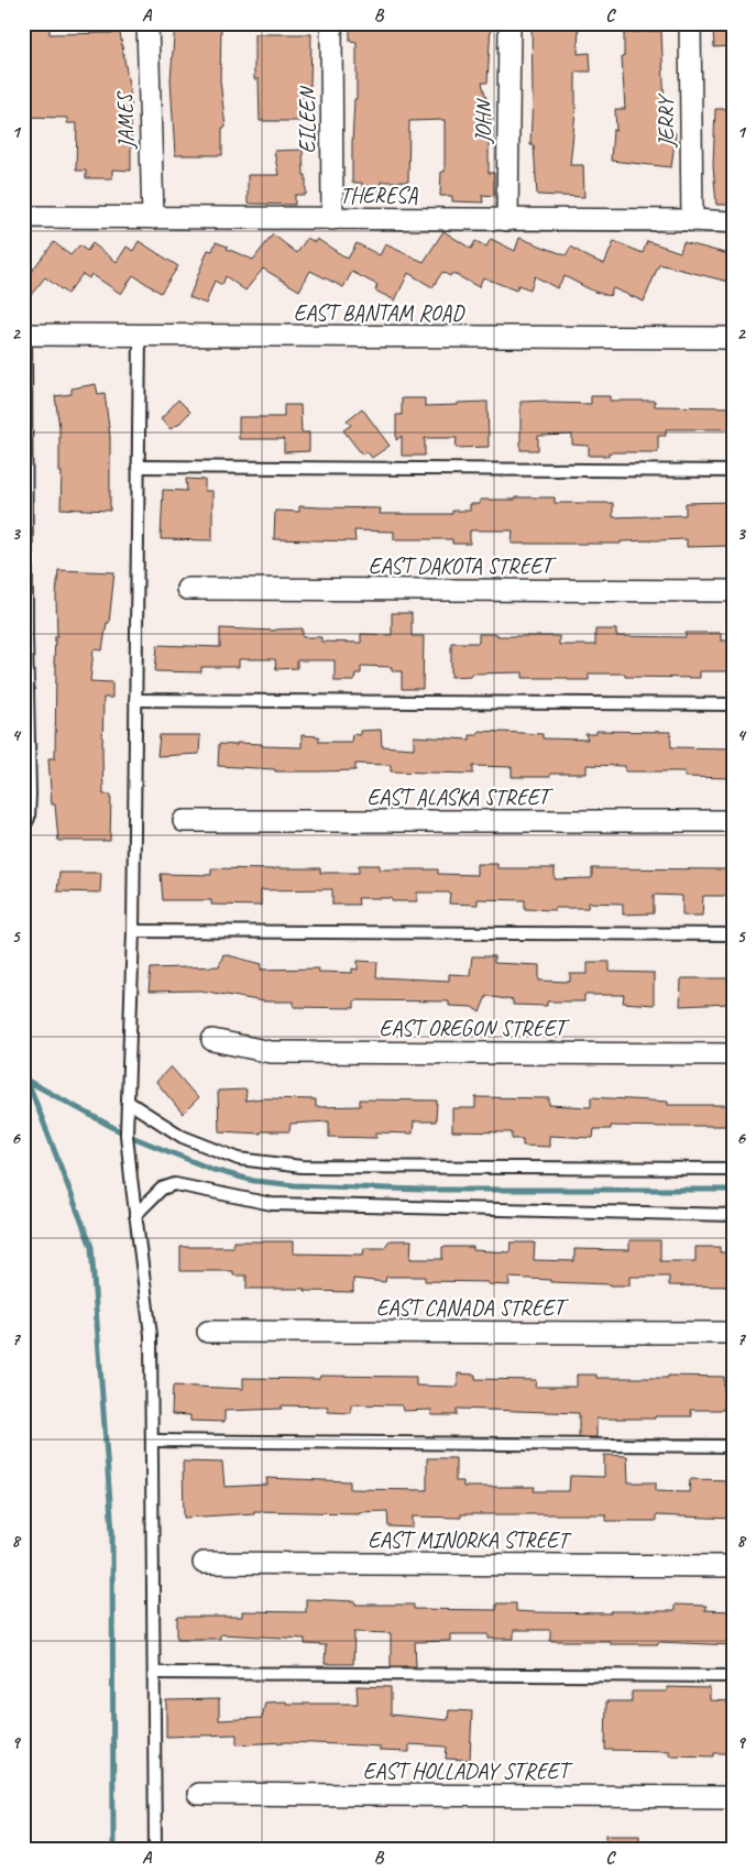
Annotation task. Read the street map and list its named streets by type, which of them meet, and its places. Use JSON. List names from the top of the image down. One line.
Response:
{"streets":{"street":["JAMES","EILEEN","JOHN","JERRY","THERESA","EAST BANTAM ROAD","EAST DAKOTA STREET","EAST ALASKA STREET","EAST OREGON STREET","EAST CANADA STREET","EAST MINORKA STREET","EAST HOLLADAY STREET"]},"crossings":[["JAMES","THERESA"],["EILEEN","THERESA"],["JOHN","THERESA"],["JERRY","THERESA"]],"grid":{"columns":["A","B","C"],"rows":["1","2","3","4","5","6","7","8","9"]}}
